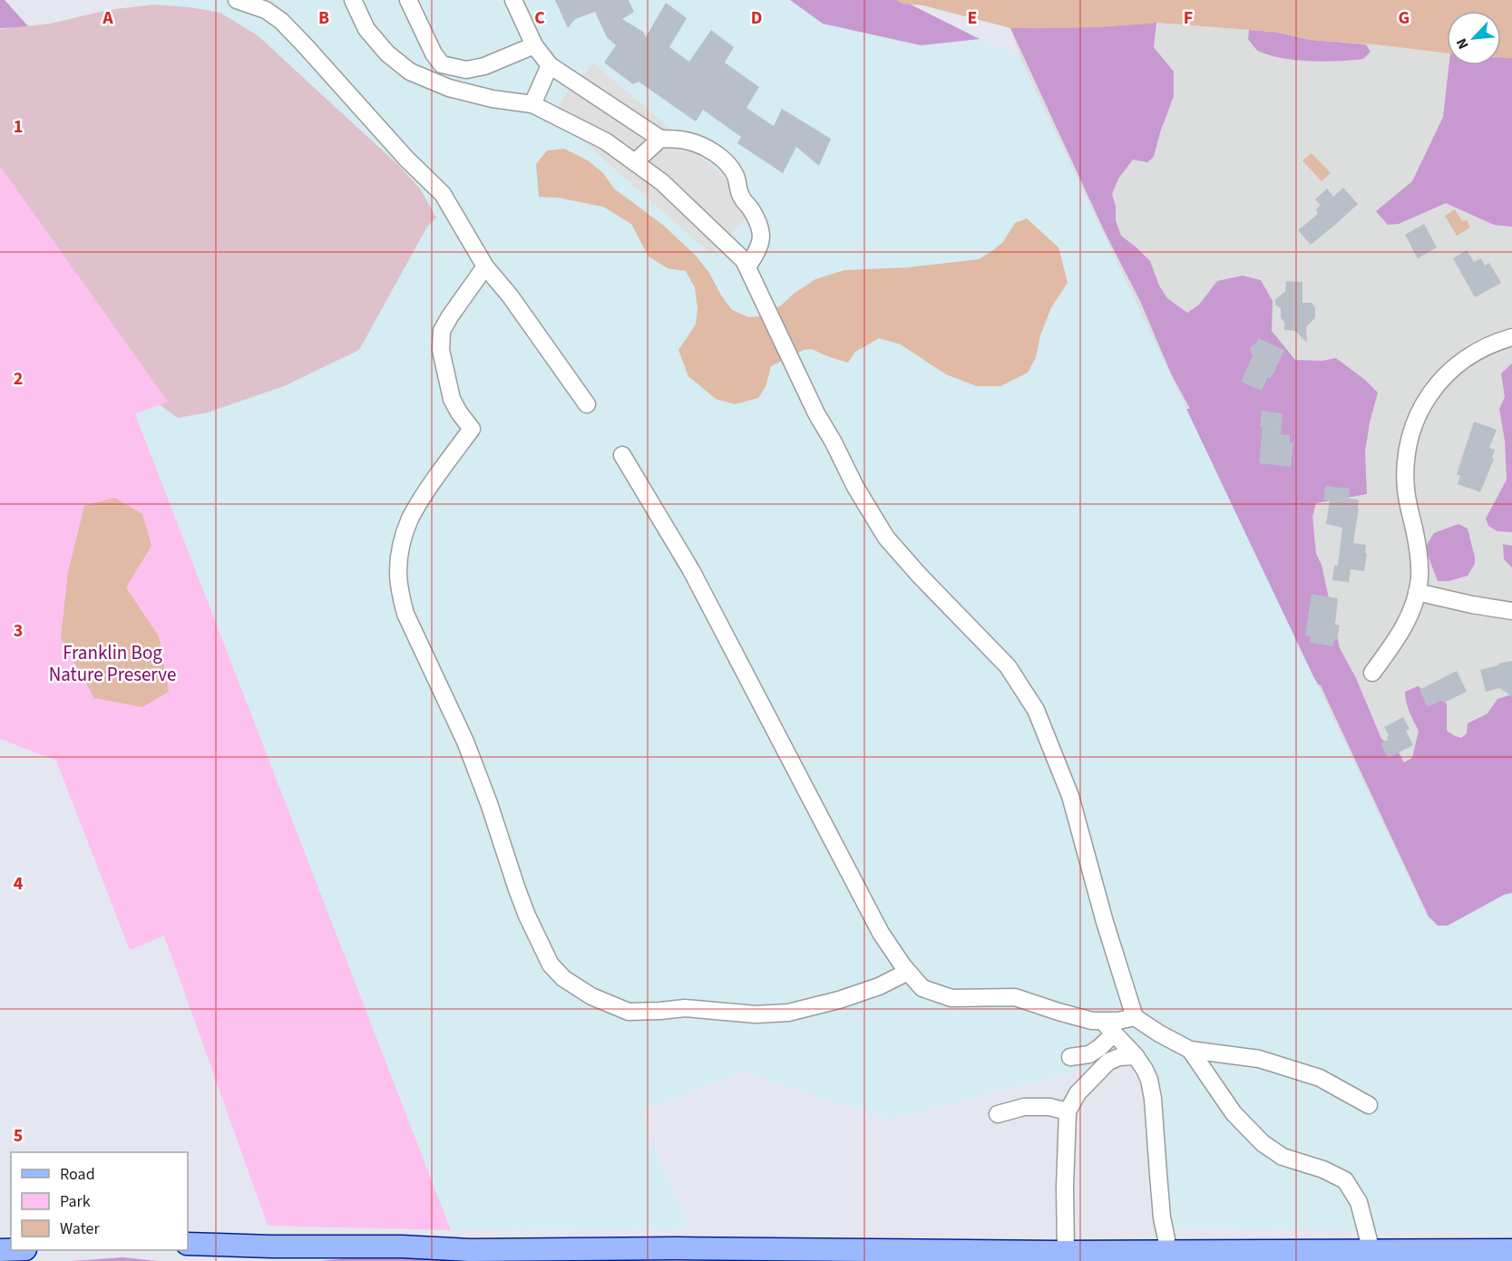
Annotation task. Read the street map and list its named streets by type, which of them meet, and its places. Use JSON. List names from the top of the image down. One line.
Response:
{"parks":["Franklin Bog Nature Preserve"],"legend":["Road","Park","Water"],"north":"bottom left","grid":{"columns":["A","B","C","D","E","F","G"],"rows":["1","2","3","4","5"]}}
